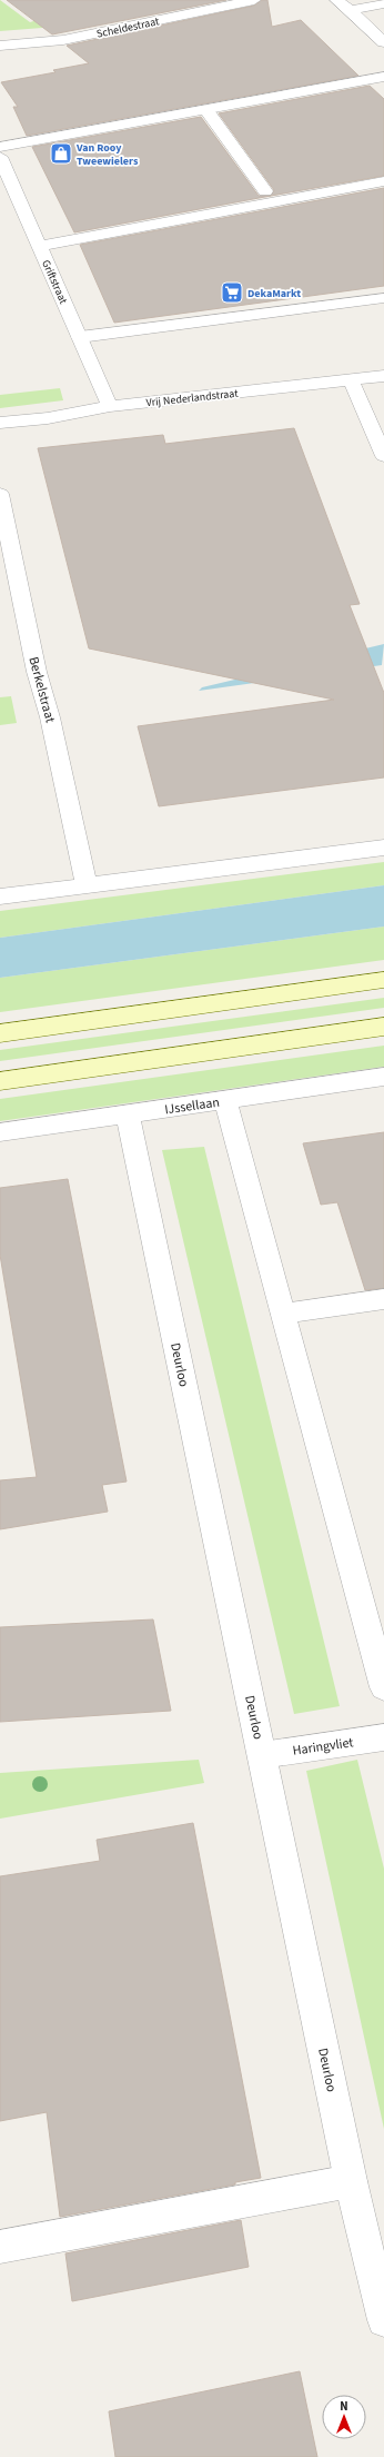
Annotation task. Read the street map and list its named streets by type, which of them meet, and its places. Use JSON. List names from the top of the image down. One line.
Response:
{"streets":{"street":["Scheldestraat","Griftstraat","Vrij Nederlandstraat","Berkelstraat","IJssellaan","Deurloo","Haringvliet"]},"crossings":[["Griftstraat","Vrij Nederlandstraat"],["IJssellaan","Deurloo"],["Deurloo","Haringvliet"]],"places":{"shop":["Van Rooy Tweewielers"],"supermarket":["DekaMarkt"]},"north":"top"}
